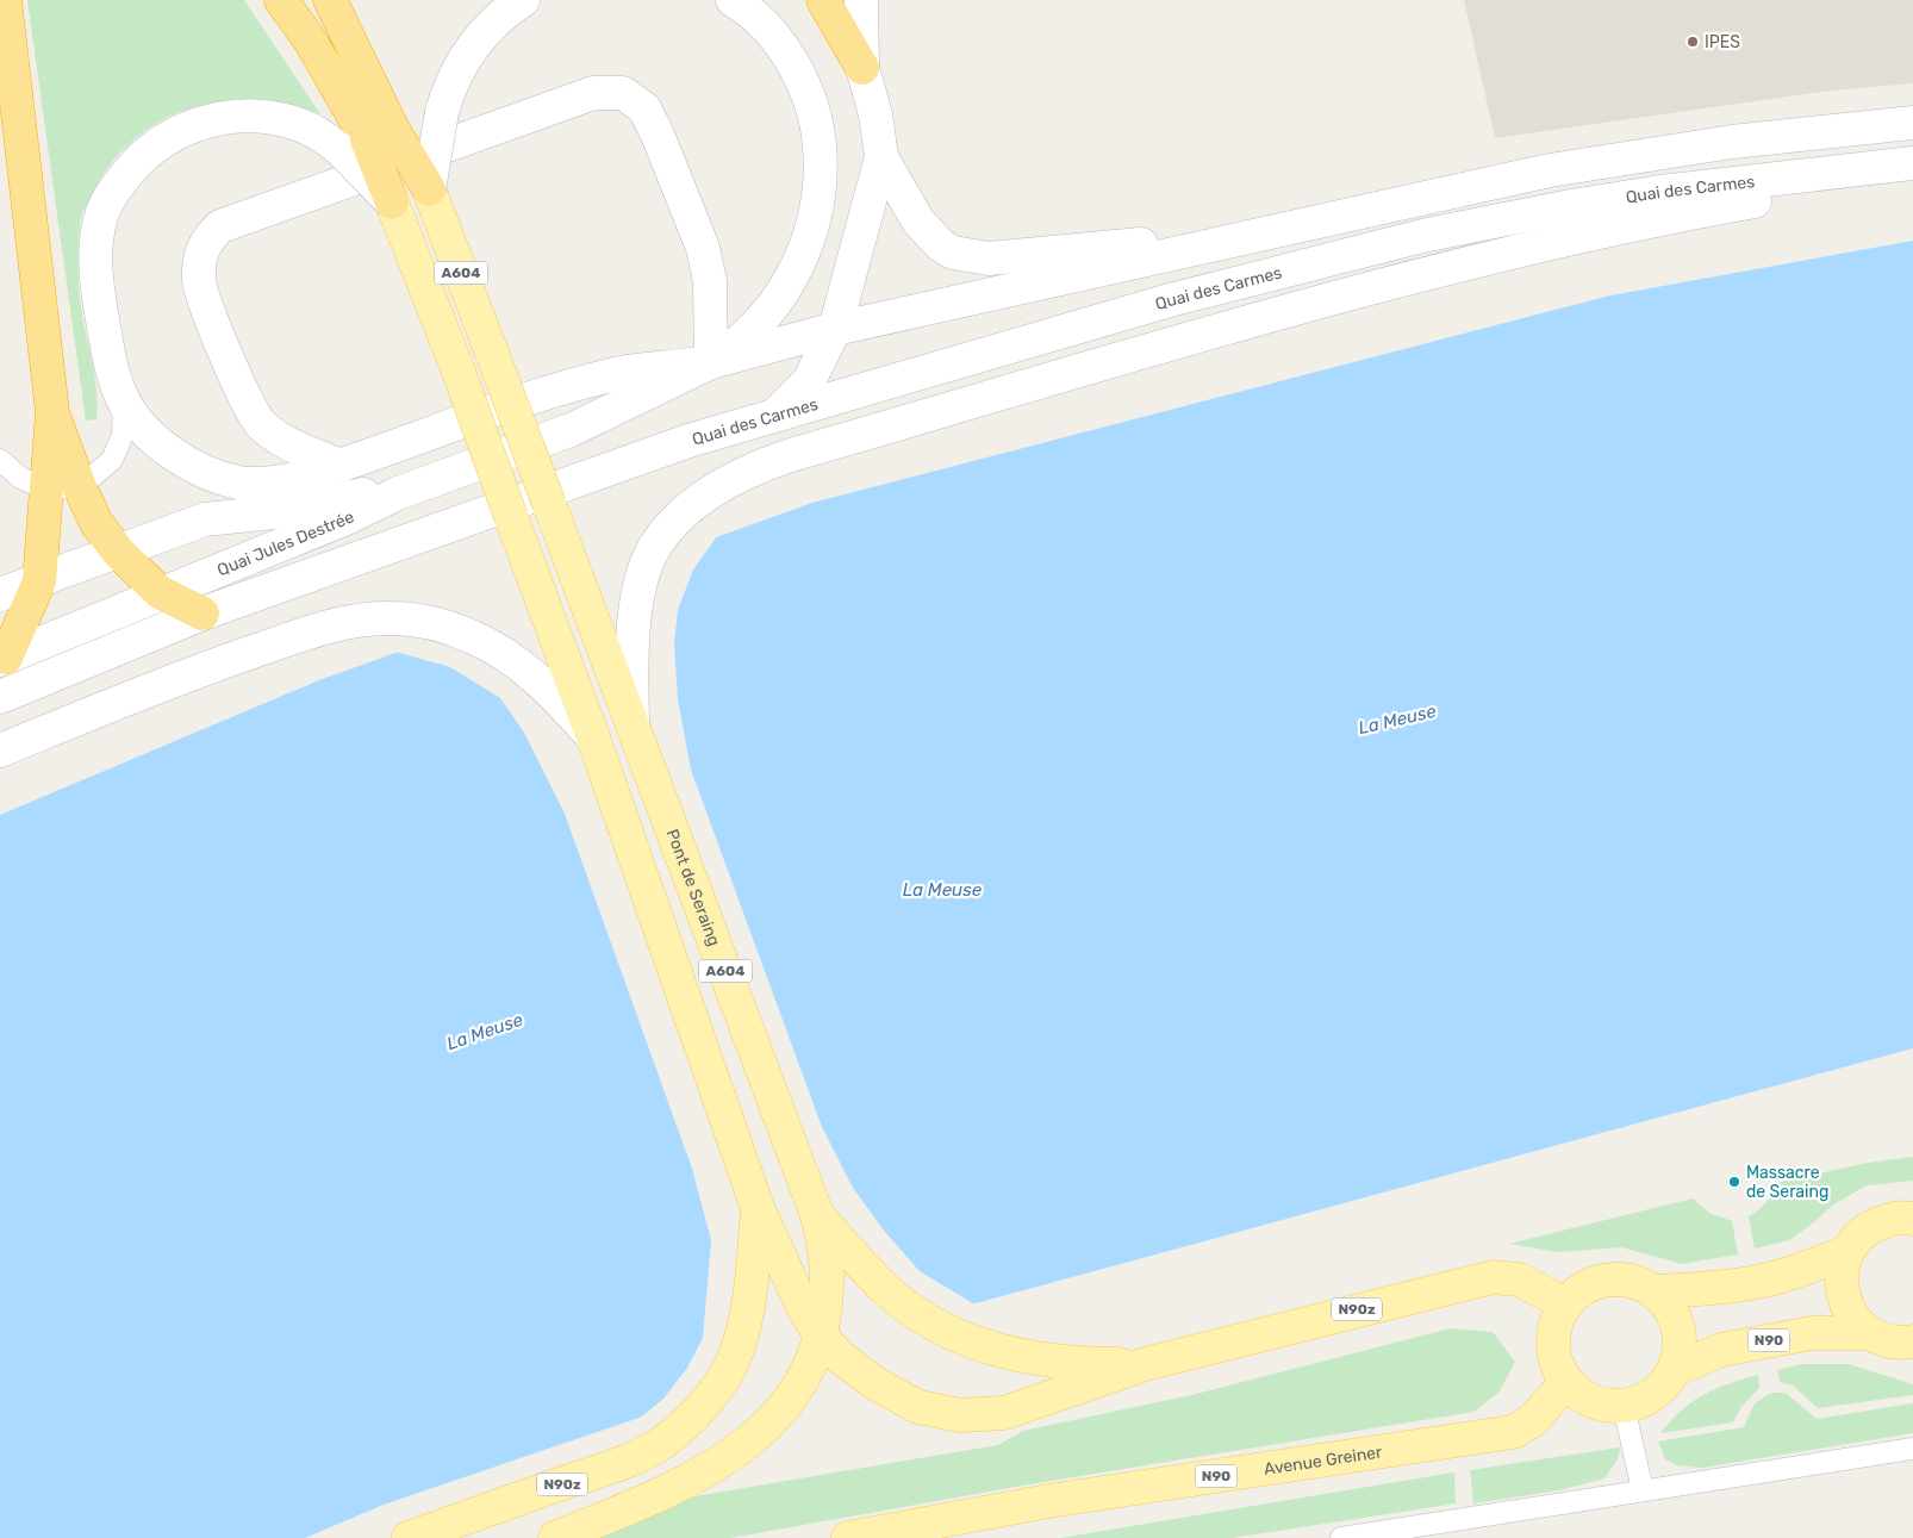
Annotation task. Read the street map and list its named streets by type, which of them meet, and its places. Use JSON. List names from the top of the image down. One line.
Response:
{"streets":{"highway":["A604"],"main road":["Quai des Carmes","Quai Jules Destrée","Pont de Seraing","N90z","N90","Avenue Greiner"]},"crossings":[["Quai des Carmes","A604"],["A604","Pont de Seraing"],["A604","N90z"],["Pont de Seraing","N90z"],["N90z","N90"],["N90z","Avenue Greiner"],["N90","Avenue Greiner"]],"water":["La Meuse"],"places":["IPES","Massacre de Seraing"]}
